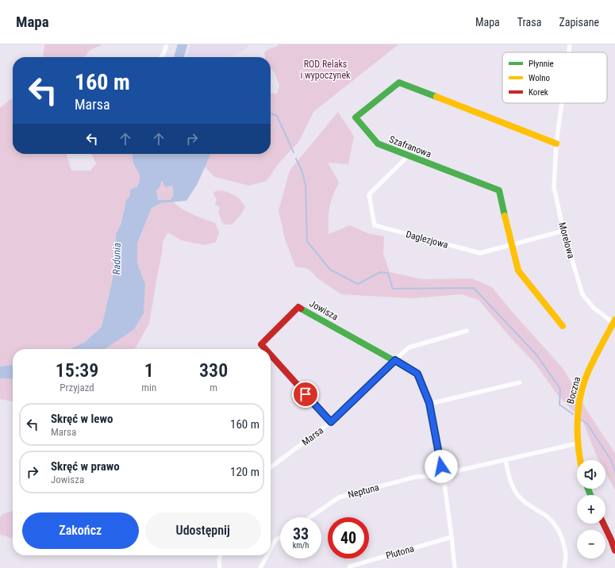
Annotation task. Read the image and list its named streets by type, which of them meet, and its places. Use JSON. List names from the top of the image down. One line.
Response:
{"streets":{"street":["Szafranowa","Daglezjowa","Morelowa","Jowisza","Boczna","Marsa","Neptuna","Plutona"]},"crossings":[["Szafranowa","Daglezjowa"],["Szafranowa","Morelowa"],["Daglezjowa","Morelowa"],["Morelowa","Boczna"],["Jowisza","Marsa"],["Jowisza","Neptuna"]],"water":["Radunia"],"parks":["ROD Relaks i wypoczynek"],"legend":["Płynnie","Wolno","Korek"],"page":{"header":"Mapa","nav":["Mapa","Trasa","Zapisane"],"turn":["160 m","Marsa"],"eta":["15:39","Przyjazd","1","min","330","m"],"list":[{"name":"Skręć w lewo","note":"Marsa","value":"160 m"},{"name":"Skręć w prawo","note":"Jowisza","value":"120 m"}],"map_buttons":["+","−"],"buttons":["Zakończ","Udostępnij"],"speed":"33 km/h","limit":"40"}}
